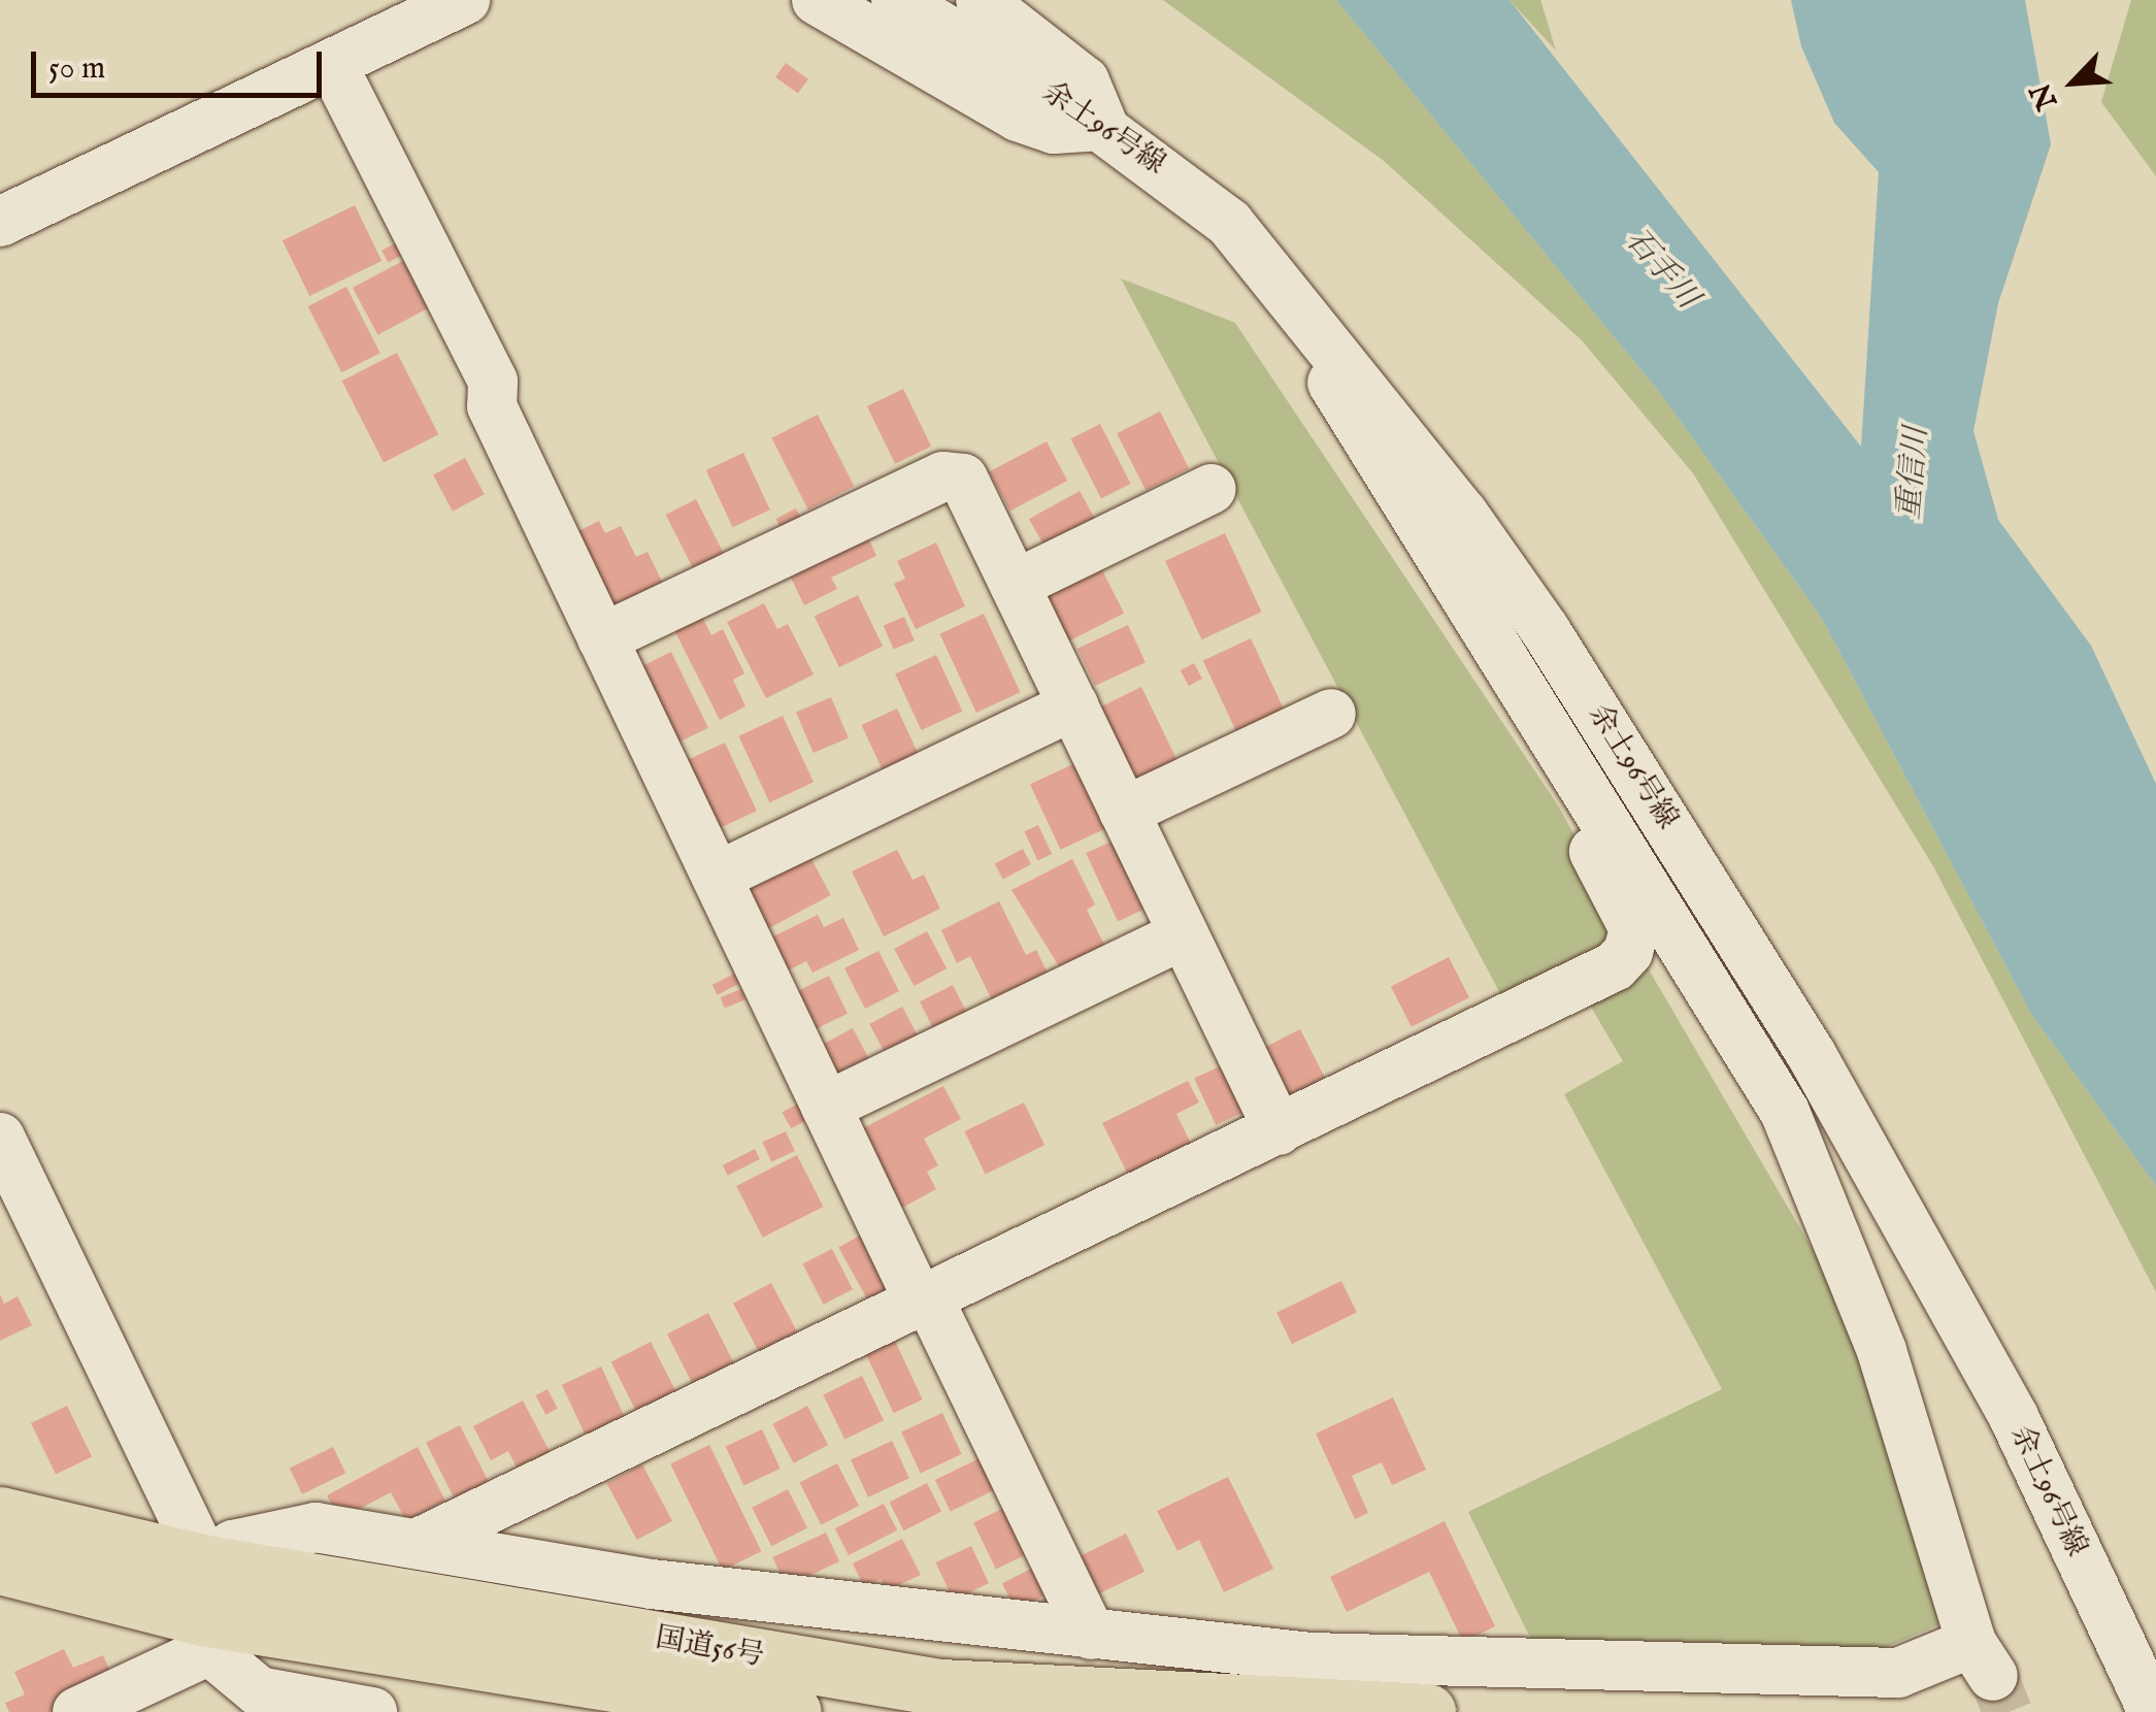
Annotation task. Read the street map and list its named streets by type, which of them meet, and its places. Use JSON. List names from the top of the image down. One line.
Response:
{"streets":{"highway":["国道56号"],"street":["余土96号線"]},"water":["石手川","重信川"],"scale_bar":"50 m","north":"bottom left"}
